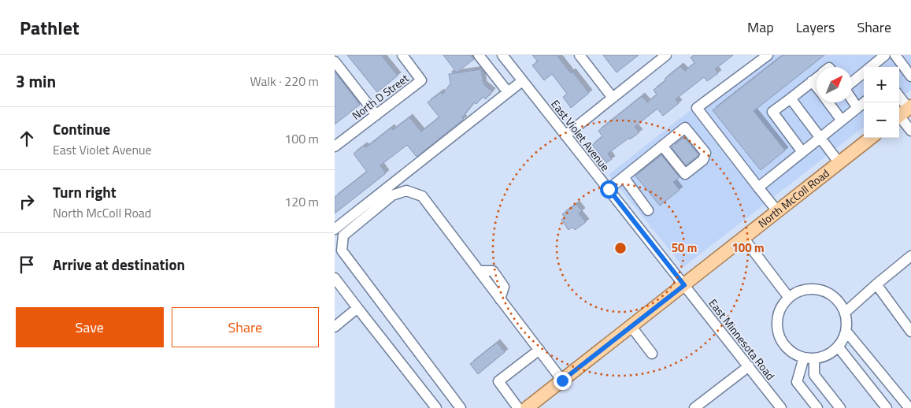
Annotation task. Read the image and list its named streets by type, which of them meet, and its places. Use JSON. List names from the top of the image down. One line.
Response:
{"streets":{"main road":["North McColl Road"],"street":["North D Street","East Violet Avenue","East Minnesota Road"]},"crossings":[["East Violet Avenue","North McColl Road"],["East Violet Avenue","East Minnesota Road"],["North McColl Road","East Minnesota Road"]],"north":"top right","page":{"header":"Pathlet","nav":["Map","Layers","Share"],"heading":["3 min","Walk · 220 m"],"map_buttons":["+","−"],"list":[["Continue","East Violet Avenue","100 m"],["Turn right","North McColl Road","120 m"],"Arrive at destination"],"buttons":["Save","Share"]},"rings":["50 m","100 m"]}
